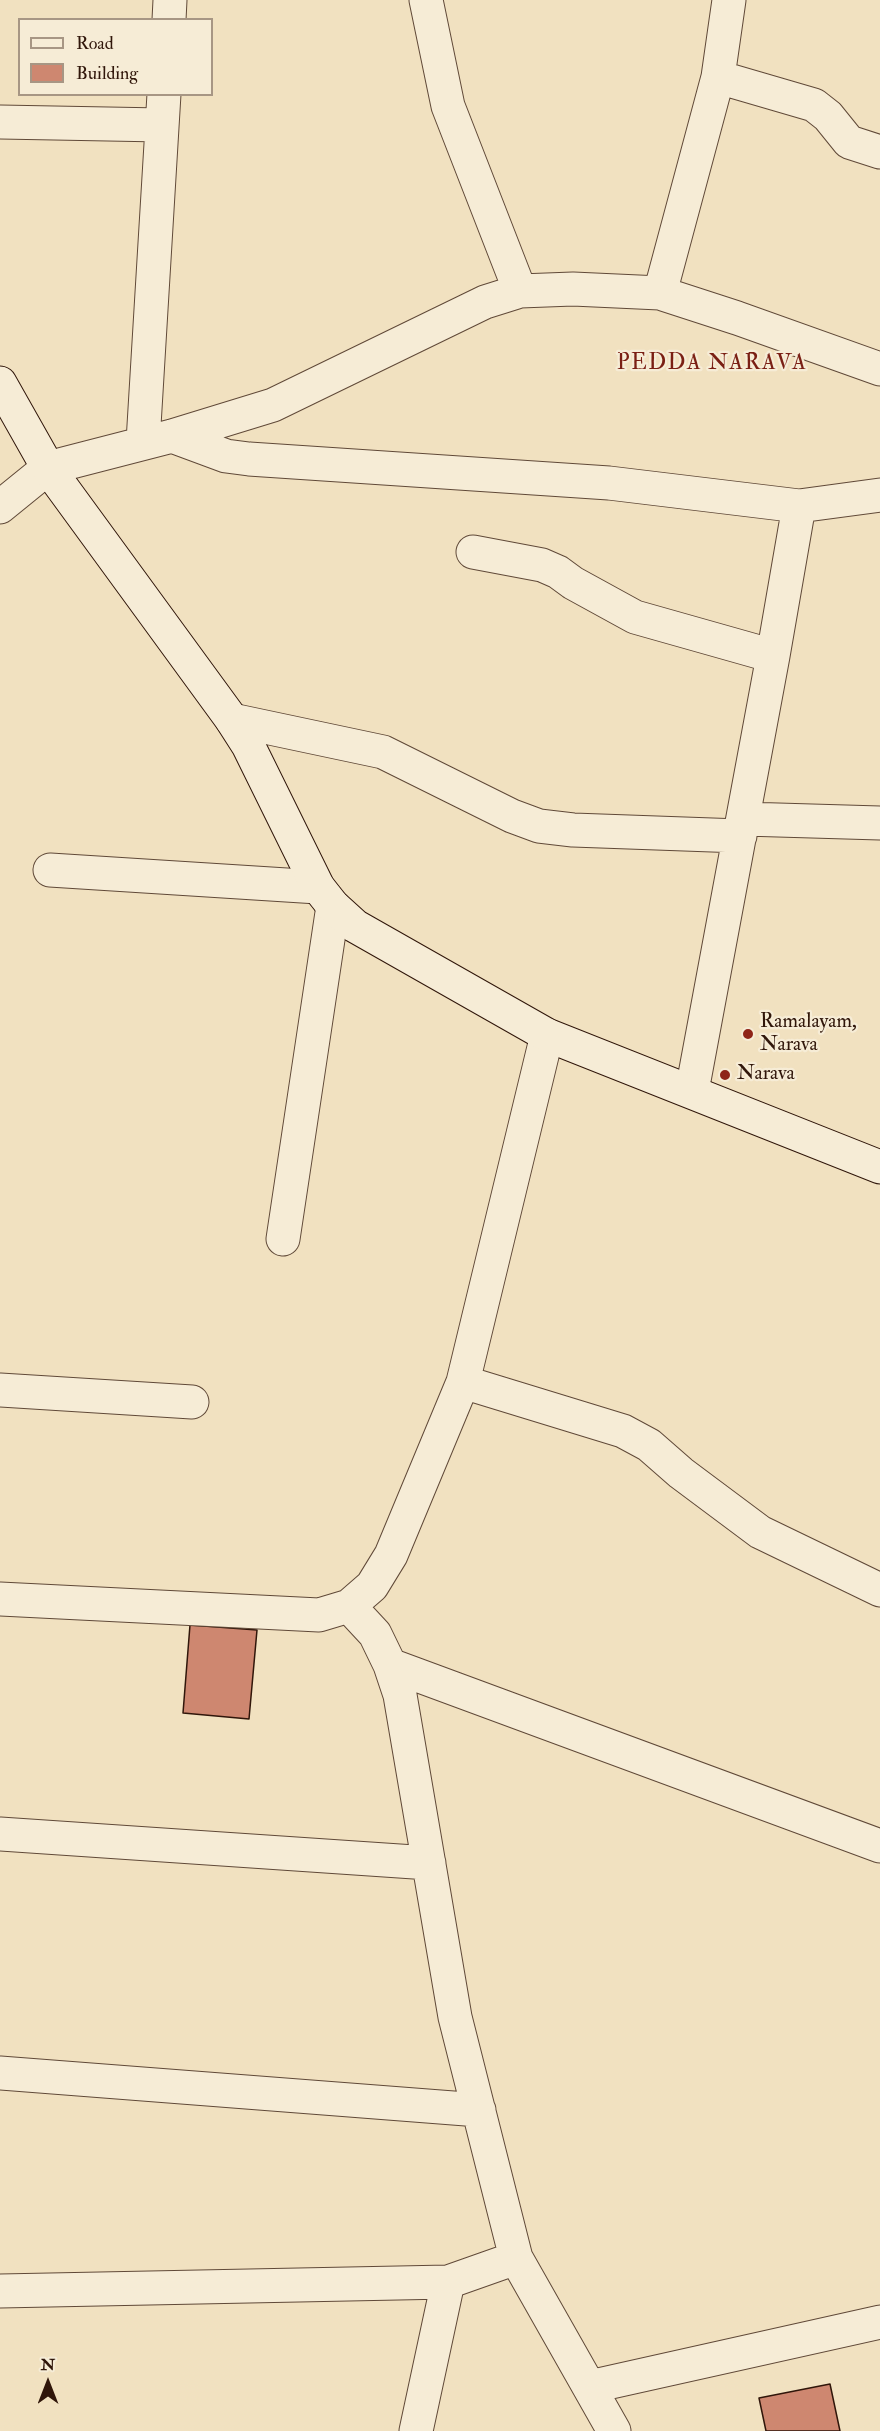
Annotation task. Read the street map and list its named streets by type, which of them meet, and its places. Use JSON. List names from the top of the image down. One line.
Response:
{"districts":["PEDDA NARAVA"],"places":["Ramalayam, Narava","Narava"],"legend":["Road","Building"],"north":"top"}
